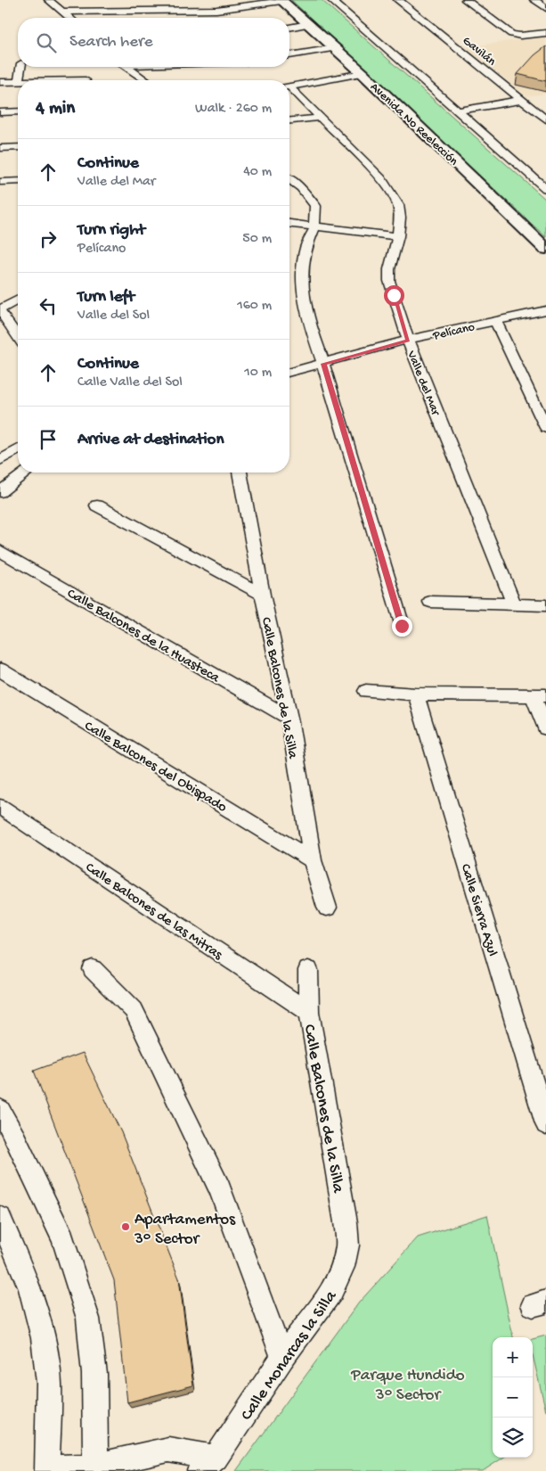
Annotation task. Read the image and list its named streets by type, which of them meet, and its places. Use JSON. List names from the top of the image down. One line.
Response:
{"streets":{"street":["Gavilán","Avenida No Reelección","Pelícano","Valle del Mar","Calle Balcones de la Huasteca","Calle Balcones de la Silla","Calle Balcones del Obispado","Calle Balcones de las Mitras","Calle Sierra Azul","Calle Monarcas la Silla"]},"crossings":[["Pelícano","Valle del Mar"],["Calle Balcones de la Huasteca","Calle Balcones de la Silla"],["Calle Balcones de la Silla","Calle Balcones del Obispado"],["Calle Balcones de la Silla","Calle Balcones de las Mitras"],["Calle Balcones de la Silla","Calle Monarcas la Silla"]],"parks":["Parque Hundido 3° Sector"],"places":["Apartamentos 3° Sector"],"page":{"search":"Search here","heading":["4 min","Walk · 260 m"],"list":[["Continue","Valle del Mar","40 m"],["Turn right","Pelícano","50 m"],["Turn left","Valle del Sol","160 m"],["Continue","Calle Valle del Sol","10 m"],"Arrive at destination"],"map_buttons":["+","−"]}}
